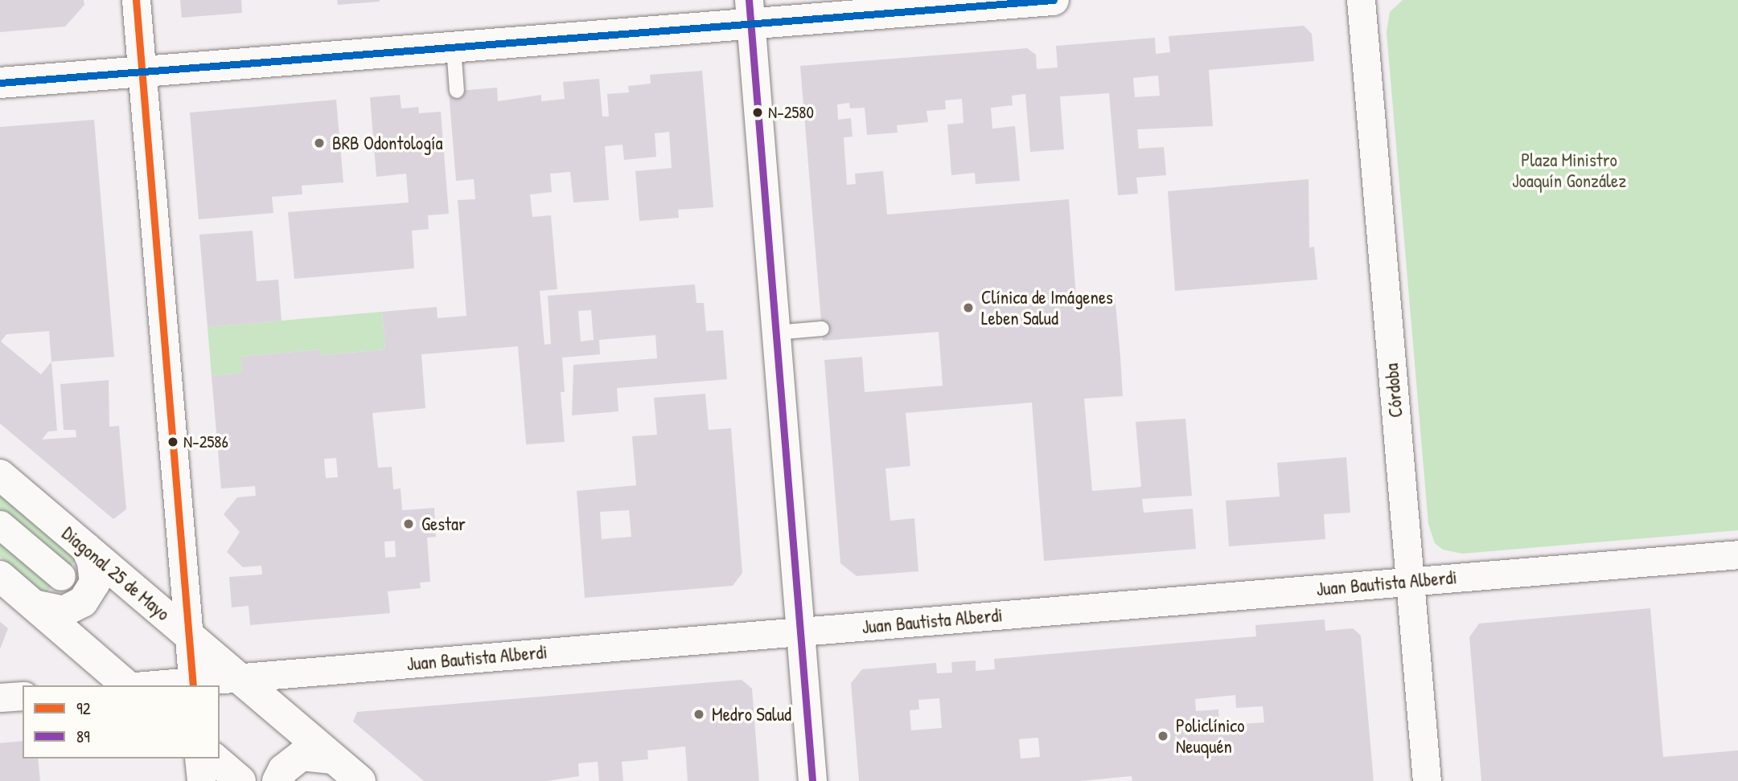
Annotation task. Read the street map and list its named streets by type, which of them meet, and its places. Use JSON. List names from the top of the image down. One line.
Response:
{"streets":{"street":["Córdoba","Diagonal 25 de Mayo","Juan Bautista Alberdi"]},"crossings":[["Córdoba","Juan Bautista Alberdi"],["Diagonal 25 de Mayo","Juan Bautista Alberdi"]],"parks":["Plaza Ministro Joaquín González"],"places":["N-2580","BRB Odontología","Clínica de Imágenes Leben Salud","N-2586","Gestar","Medro Salud","Policlínico Neuquén"],"lines":["transit line 92","transit line 89"],"legend":["92","89"]}
